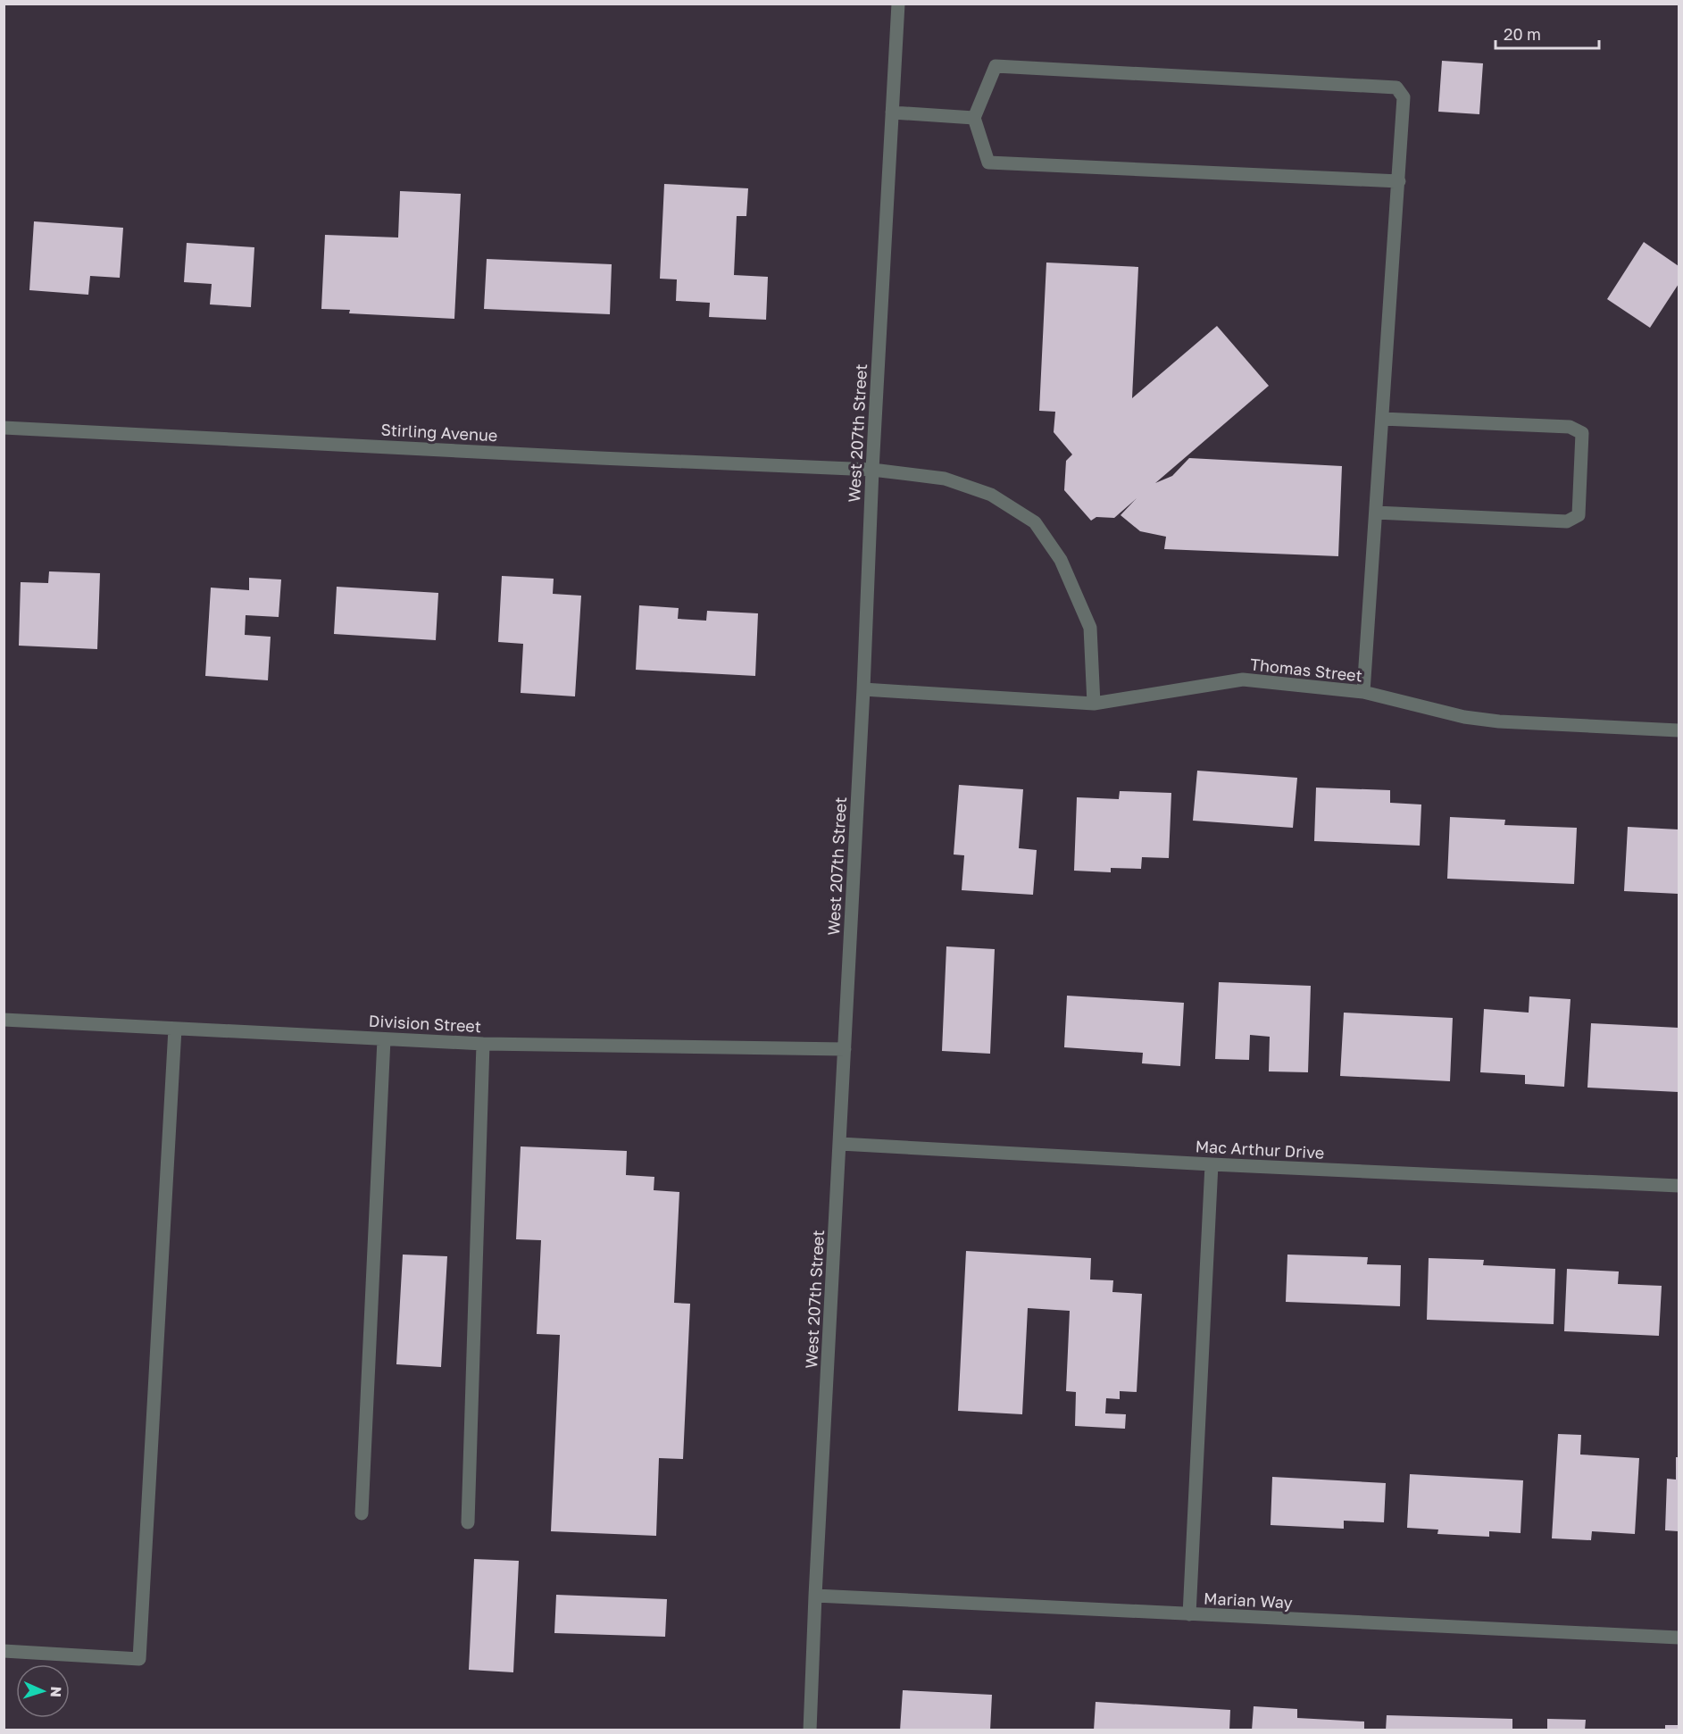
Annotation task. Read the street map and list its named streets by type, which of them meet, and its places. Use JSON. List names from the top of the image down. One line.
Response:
{"streets":{"street":["Stirling Avenue","West 207th Street","Thomas Street","Division Street","Mac Arthur Drive","Marian Way"]},"crossings":[["Stirling Avenue","West 207th Street"],["Stirling Avenue","Thomas Street"],["West 207th Street","Thomas Street"],["West 207th Street","Division Street"],["West 207th Street","Mac Arthur Drive"],["West 207th Street","Marian Way"]],"scale_bar":"20 m","north":"right"}
